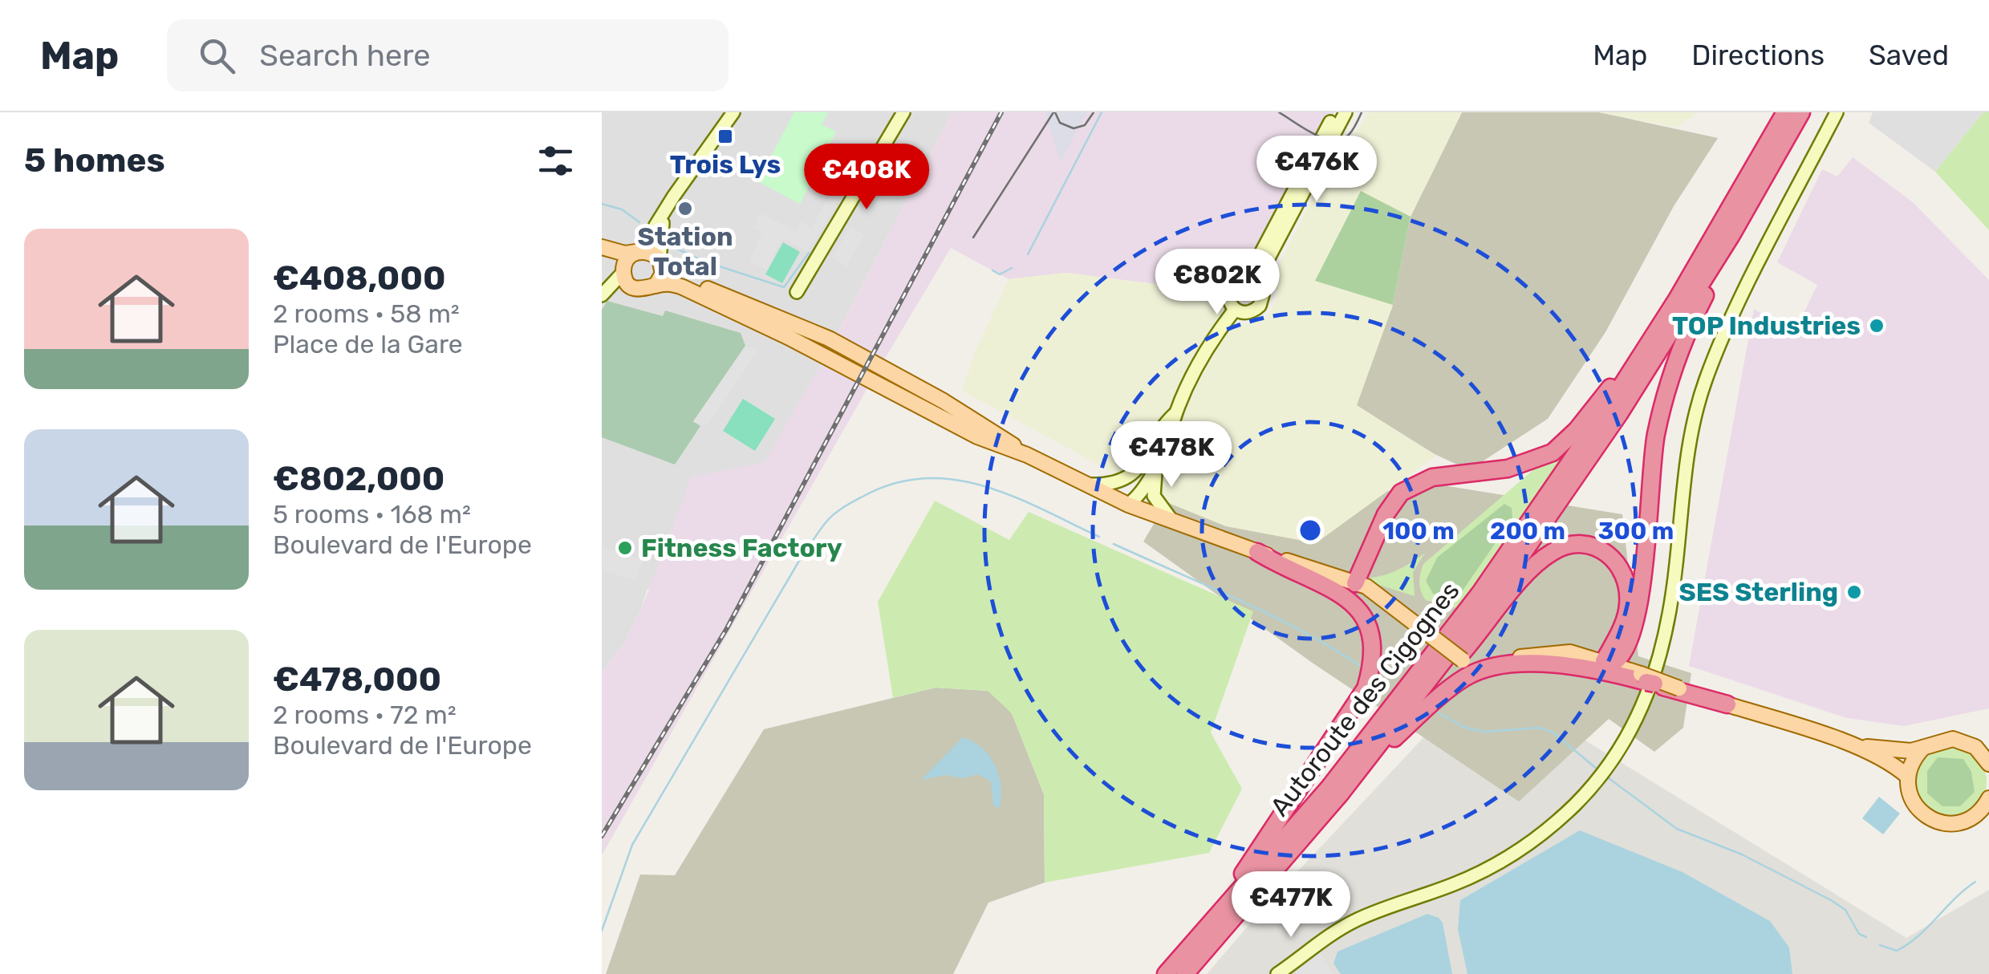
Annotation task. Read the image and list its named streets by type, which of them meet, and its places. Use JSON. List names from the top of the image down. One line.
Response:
{"streets":{"highway":["Autoroute des Cigognes"]},"places":{"transit":["Trois Lys"],"other":["Station Total","TOP Industries","Fitness Factory","SES Sterling"]},"page":{"header":"Map","search":"Search here","nav":["Map","Directions","Saved"],"heading":"5 homes","price":["€476K","€408K","€802K","€478K","€477K"],"list":[{"name":"€408,000","note":"2 rooms · 58 m² · Place de la Gare"},{"name":"€802,000","note":"5 rooms · 168 m² · Boulevard de l'Europe"},{"name":"€478,000","note":"2 rooms · 72 m² · Boulevard de l'Europe"}]},"rings":["100 m","200 m","300 m"]}
